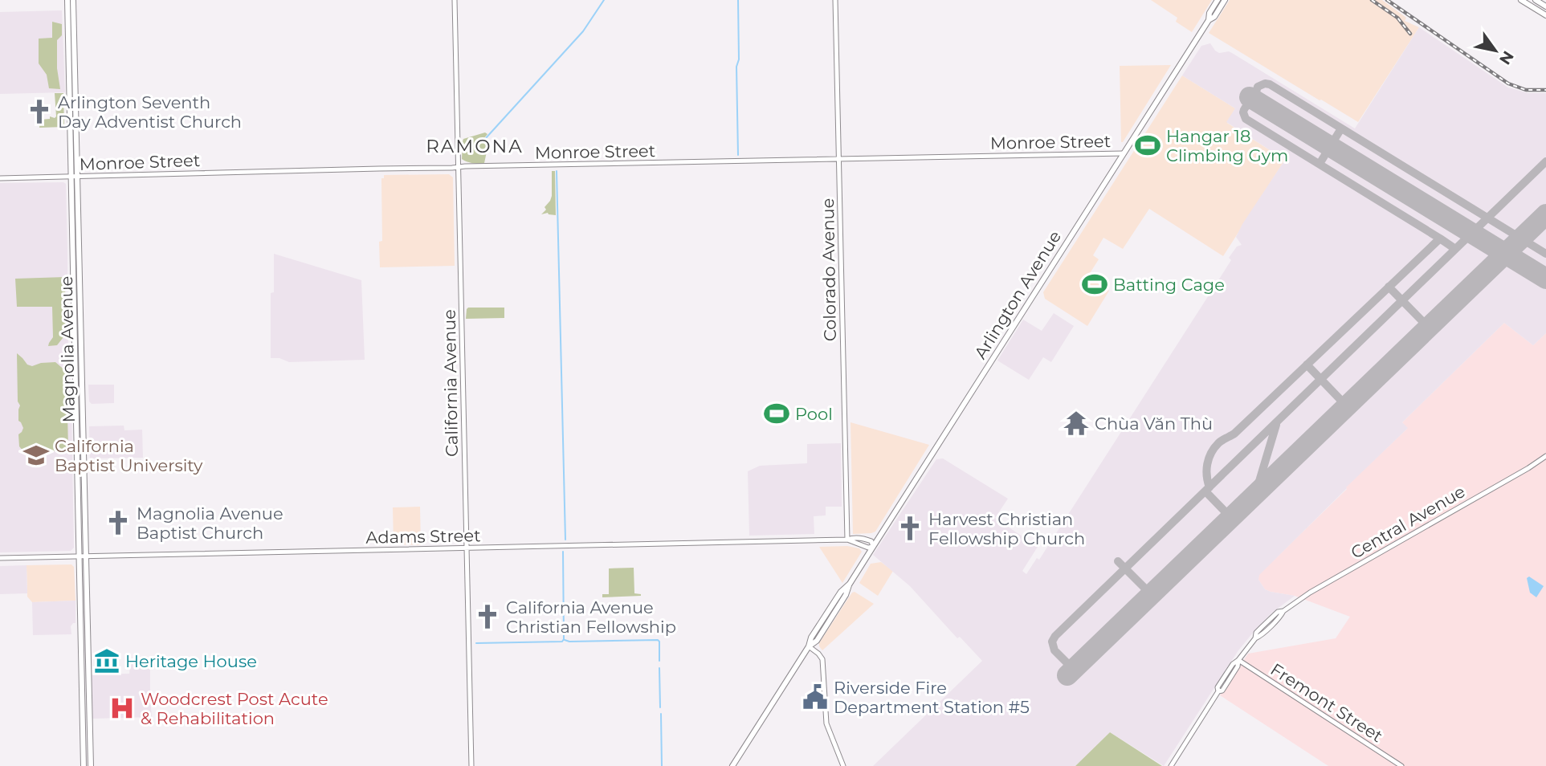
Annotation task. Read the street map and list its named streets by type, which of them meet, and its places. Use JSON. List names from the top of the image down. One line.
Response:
{"streets":{"main road":["Monroe Street","Colorado Avenue","Arlington Avenue","Magnolia Avenue","California Avenue","Central Avenue","Adams Street","Fremont Street"]},"crossings":[["Monroe Street","Colorado Avenue"],["Monroe Street","Arlington Avenue"],["Monroe Street","Magnolia Avenue"],["Monroe Street","California Avenue"],["Colorado Avenue","Adams Street"],["Arlington Avenue","Adams Street"],["Magnolia Avenue","Adams Street"],["California Avenue","Adams Street"],["Central Avenue","Fremont Street"]],"districts":["RAMONA"],"places":{"church":["Arlington Seventh Day Adventist Church","Magnolia Avenue Baptist Church","Harvest Christian Fellowship Church","California Avenue Christian Fellowship"],"sports":["Hangar 18 Climbing Gym","Batting Cage","Pool"],"temple":["Chùa Văn Thù"],"school or university":["California Baptist University"],"museum":["Heritage House"],"public building":["Riverside Fire Department Station #5"],"hospital":["Woodcrest Post Acute & Rehabilitation"]},"north":"bottom right"}
